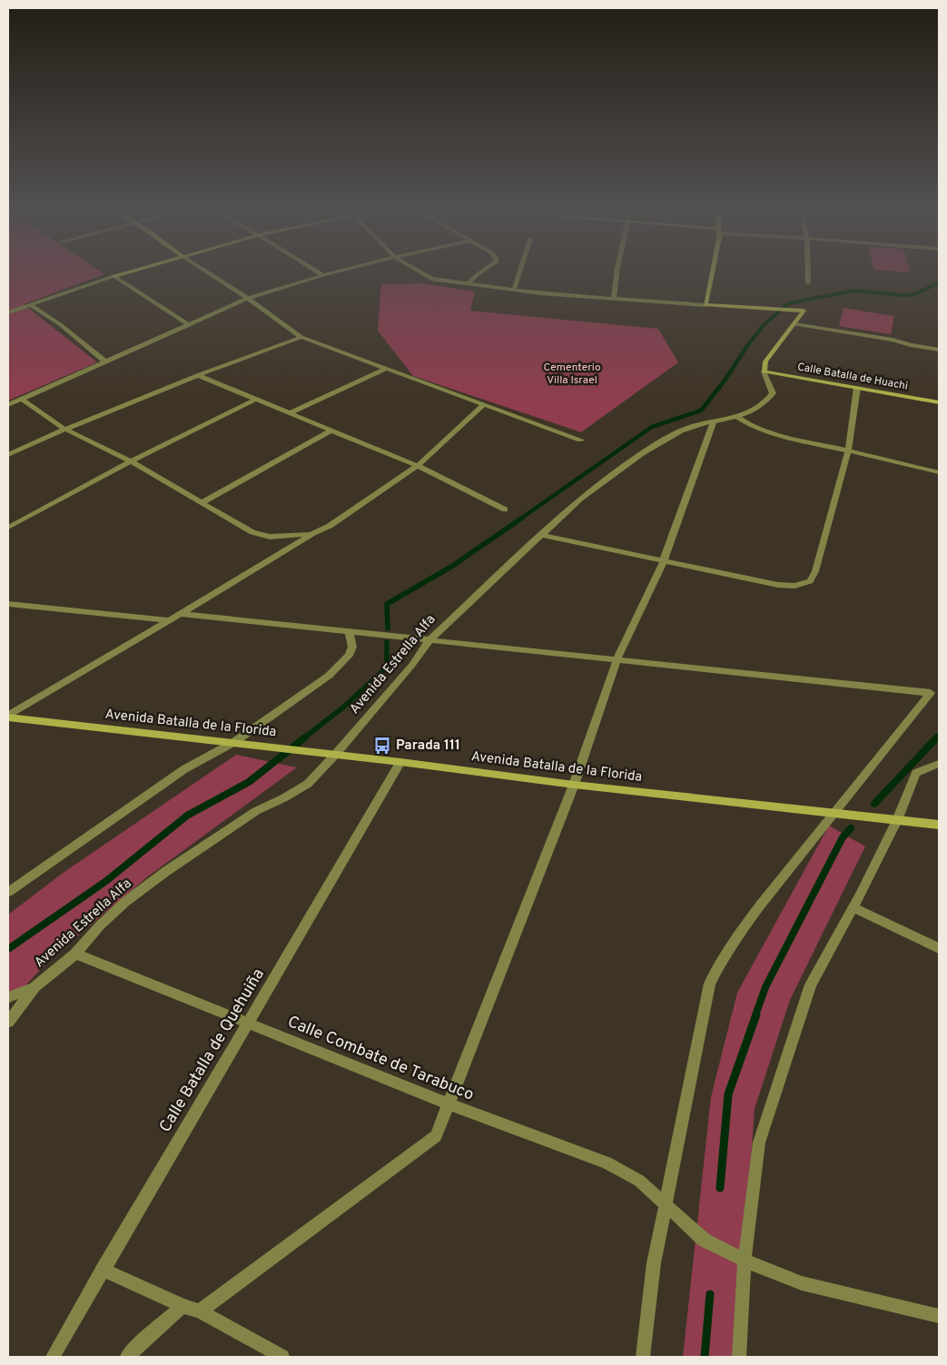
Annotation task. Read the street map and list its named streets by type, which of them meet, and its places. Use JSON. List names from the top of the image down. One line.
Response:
{"streets":{"street":["Calle Batalla de Huachi","Avenida Estrella Alfa","Avenida Batalla de la Florida","Calle Batalla de Quehuiña","Calle Combate de Tarabuco"]},"crossings":[["Calle Batalla de Huachi","Avenida Estrella Alfa"],["Avenida Estrella Alfa","Avenida Batalla de la Florida"],["Avenida Estrella Alfa","Calle Combate de Tarabuco"],["Avenida Batalla de la Florida","Calle Batalla de Quehuiña"],["Calle Batalla de Quehuiña","Calle Combate de Tarabuco"]],"parks":["Cementerio Villa Israel"],"places":{"bus stop":["Parada 111"]}}
